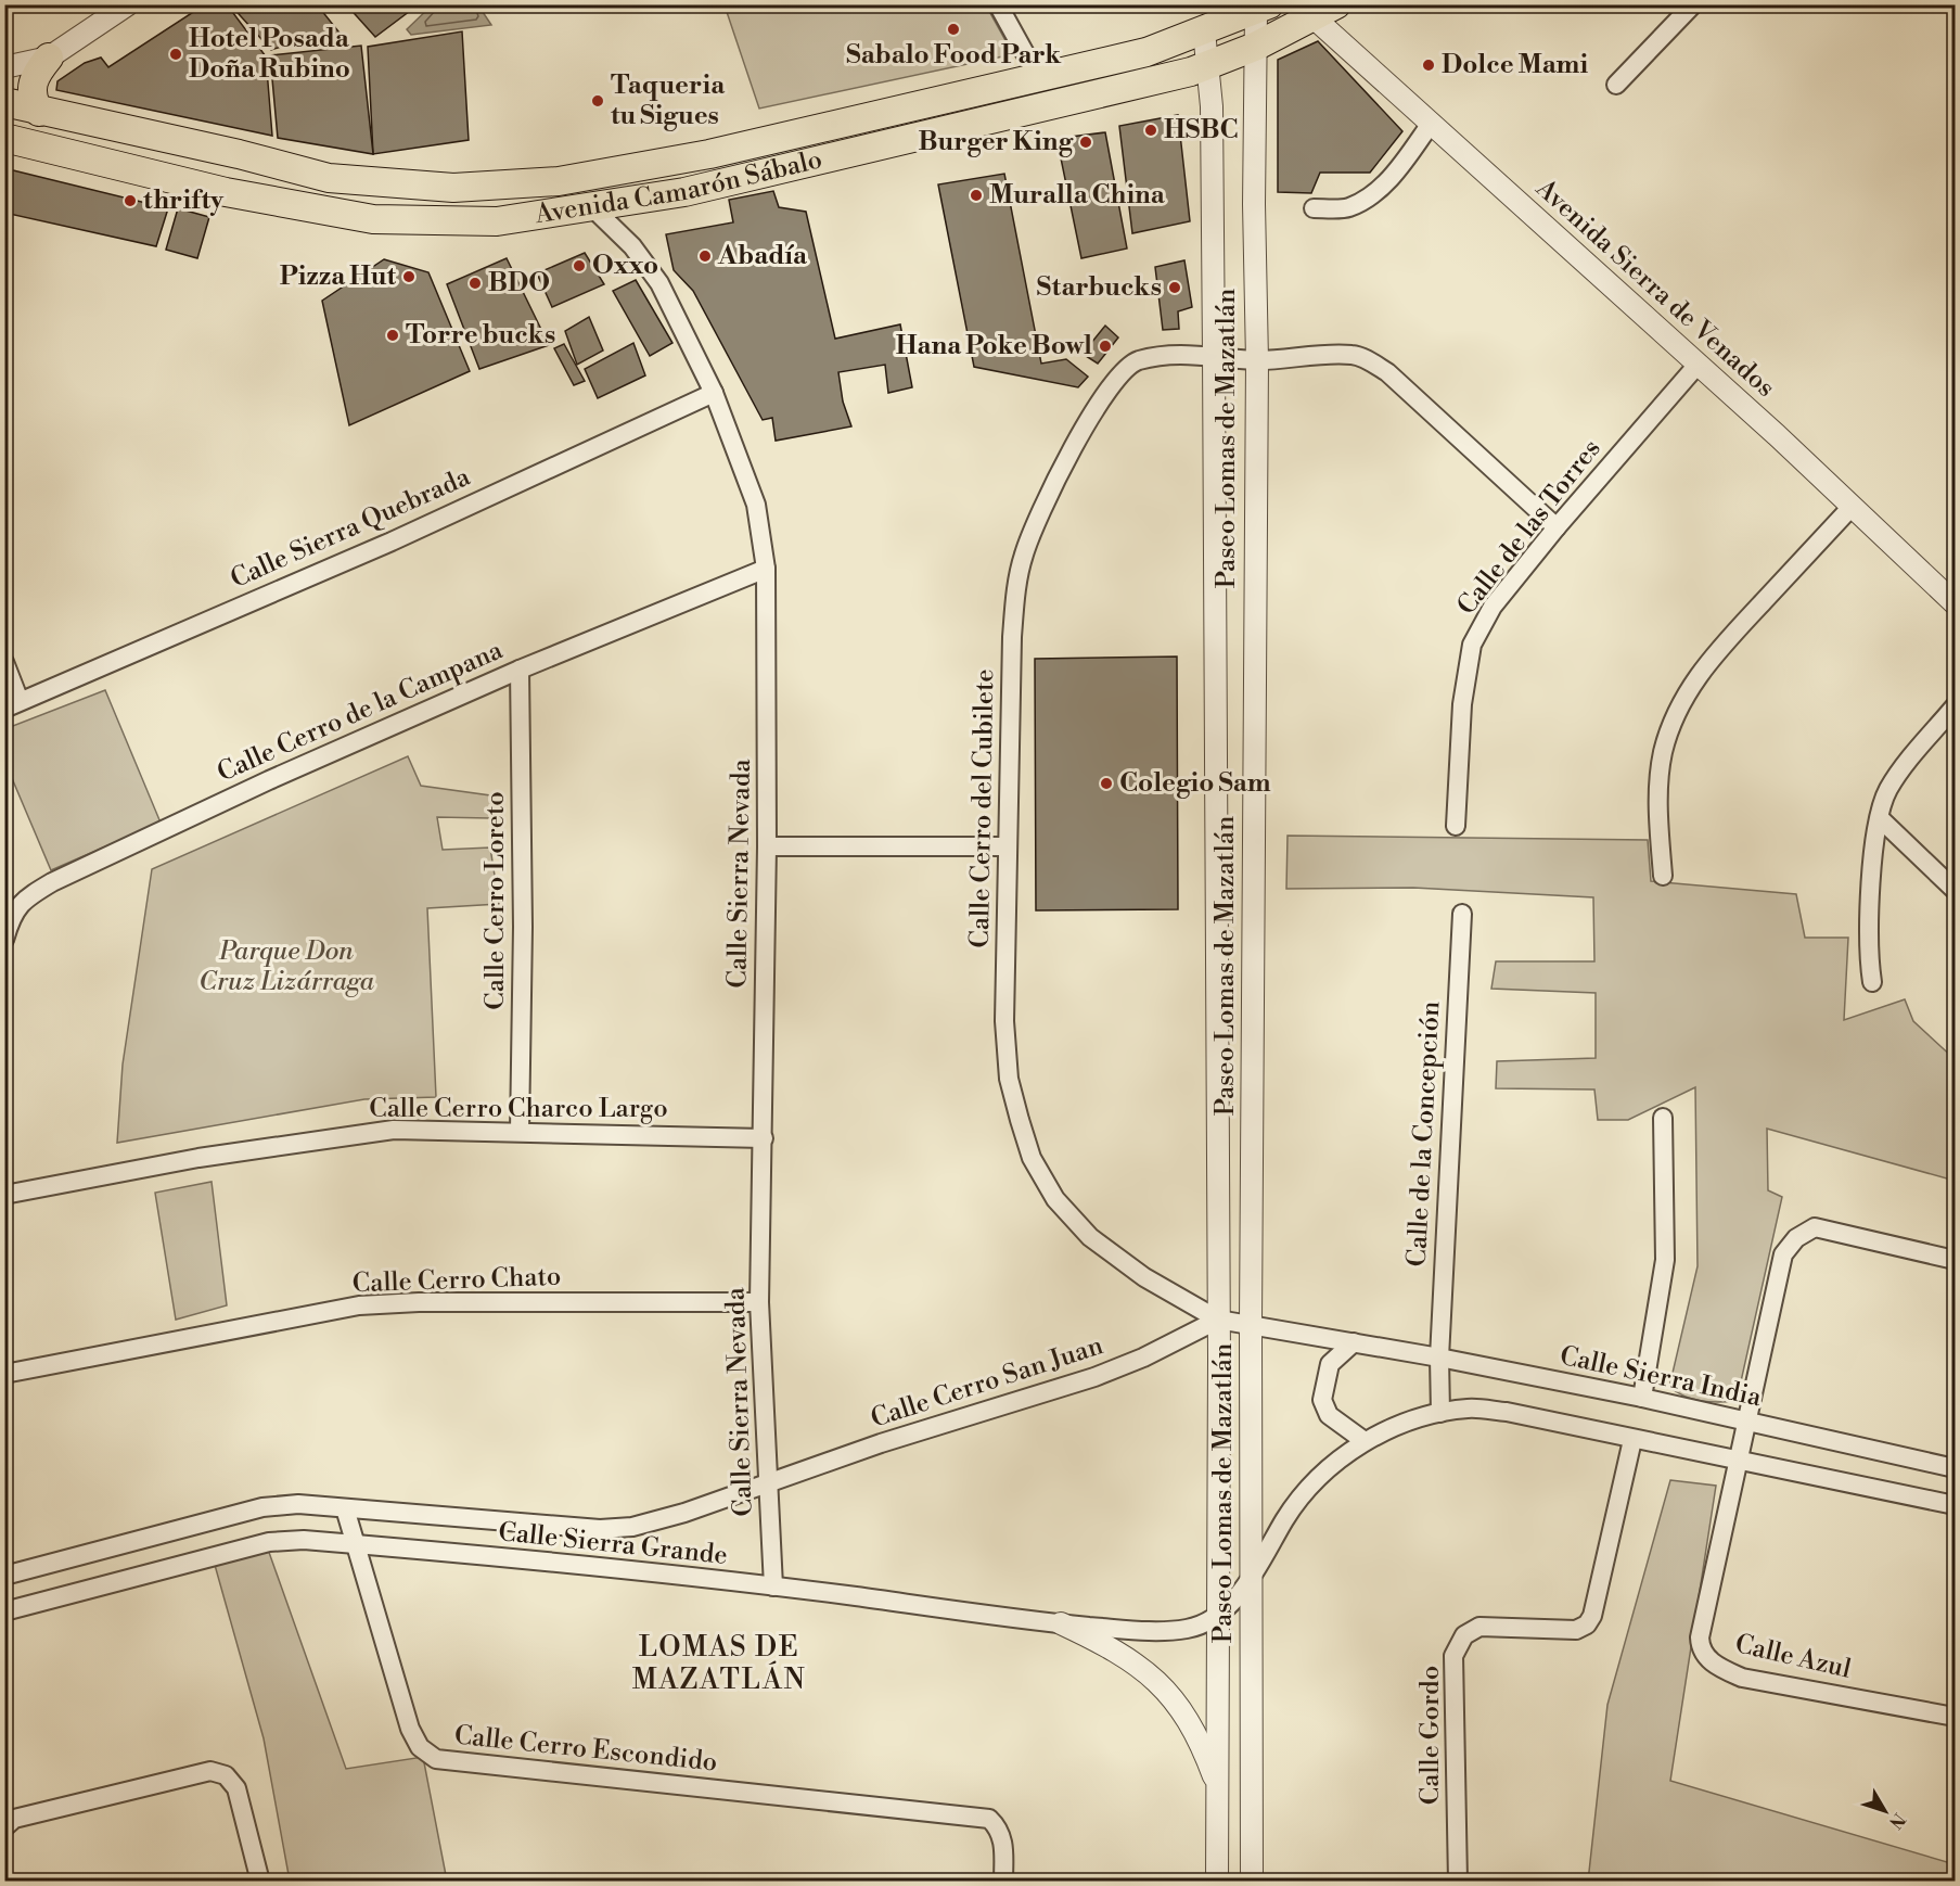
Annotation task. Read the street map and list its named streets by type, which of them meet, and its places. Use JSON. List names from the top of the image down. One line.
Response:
{"streets":{"main road":["Avenida Camarón Sábalo"],"street":["Avenida Sierra de Venados","Paseo Lomas de Mazatlán","Calle de las Torres","Calle Sierra Quebrada","Calle Cerro de la Campana","Calle Cerro del Cubilete","Calle Sierra Nevada","Calle Cerro Loreto","Calle Cerro Charco Largo","Calle de la Concepción","Calle Cerro Chato","Calle Sierra India","Calle Cerro San Juan","Calle Sierra Grande","Calle Azul","Calle Gordo","Calle Cerro Escondido"]},"crossings":[["Avenida Camarón Sábalo","Avenida Sierra de Venados"],["Avenida Camarón Sábalo","Paseo Lomas de Mazatlán"],["Avenida Camarón Sábalo","Calle Sierra Nevada"],["Avenida Sierra de Venados","Calle de las Torres"],["Paseo Lomas de Mazatlán","Calle Cerro del Cubilete"],["Paseo Lomas de Mazatlán","Calle Sierra India"],["Paseo Lomas de Mazatlán","Calle Cerro San Juan"],["Paseo Lomas de Mazatlán","Calle Sierra Grande"],["Calle de las Torres","Calle Cerro del Cubilete"],["Calle Sierra Quebrada","Calle Sierra Nevada"],["Calle Cerro de la Campana","Calle Sierra Nevada"],["Calle Cerro de la Campana","Calle Cerro Loreto"],["Calle Cerro del Cubilete","Calle Sierra India"],["Calle Cerro del Cubilete","Calle Cerro San Juan"],["Calle Sierra Nevada","Calle Cerro Charco Largo"],["Calle Sierra Nevada","Calle Cerro Chato"],["Calle Sierra Nevada","Calle Cerro San Juan"],["Calle Sierra Nevada","Calle Sierra Grande"],["Calle Cerro Loreto","Calle Cerro Charco Largo"],["Calle de la Concepción","Calle Sierra India"],["Calle Sierra India","Calle Cerro San Juan"],["Calle Sierra India","Calle Azul"],["Calle Cerro San Juan","Calle Sierra Grande"],["Calle Sierra Grande","Calle Cerro Escondido"]],"districts":["LOMAS DE MAZATLÁN"],"parks":["Parque Don Cruz Lizárraga"],"places":["Sabalo Food Park","Hotel Posada Doña Rubino","Dolce Mami","Taqueria tu Sigues","HSBC","Burger King","Muralla China","thrifty","Abadía","Oxxo","Pizza Hut","BDO","Starbucks","Torre bucks","Hana Poke Bowl","Colegio Sam"],"north":"bottom right"}
